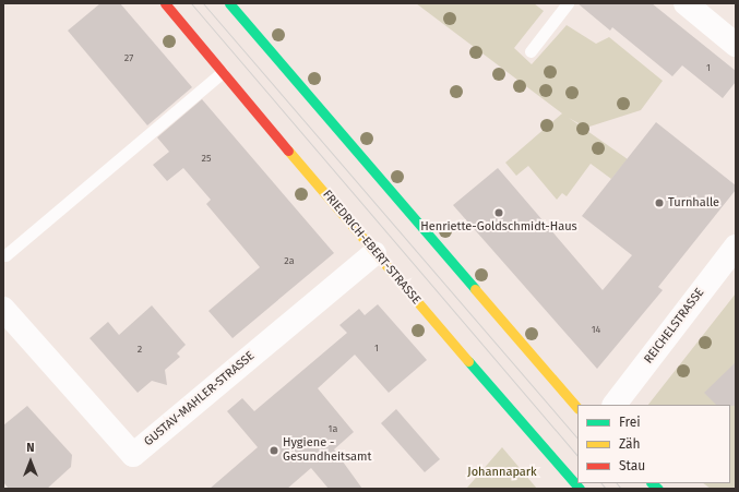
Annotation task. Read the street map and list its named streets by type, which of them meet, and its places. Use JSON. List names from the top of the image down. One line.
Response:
{"streets":{"main road":["FRIEDRICH-EBERT-STRASSE"],"street":["REICHELSTRASSE","GUSTAV-MAHLER-STRASSE"]},"crossings":[["FRIEDRICH-EBERT-STRASSE","GUSTAV-MAHLER-STRASSE"]],"parks":["Johannapark"],"places":["Turnhalle","Henriette-Goldschmidt-Haus","Hygiene - Gesundheitsamt"],"house_numbers":["27","1","25","2a","14","1","2","1a"],"legend":["Frei","Zäh","Stau"],"north":"top"}
